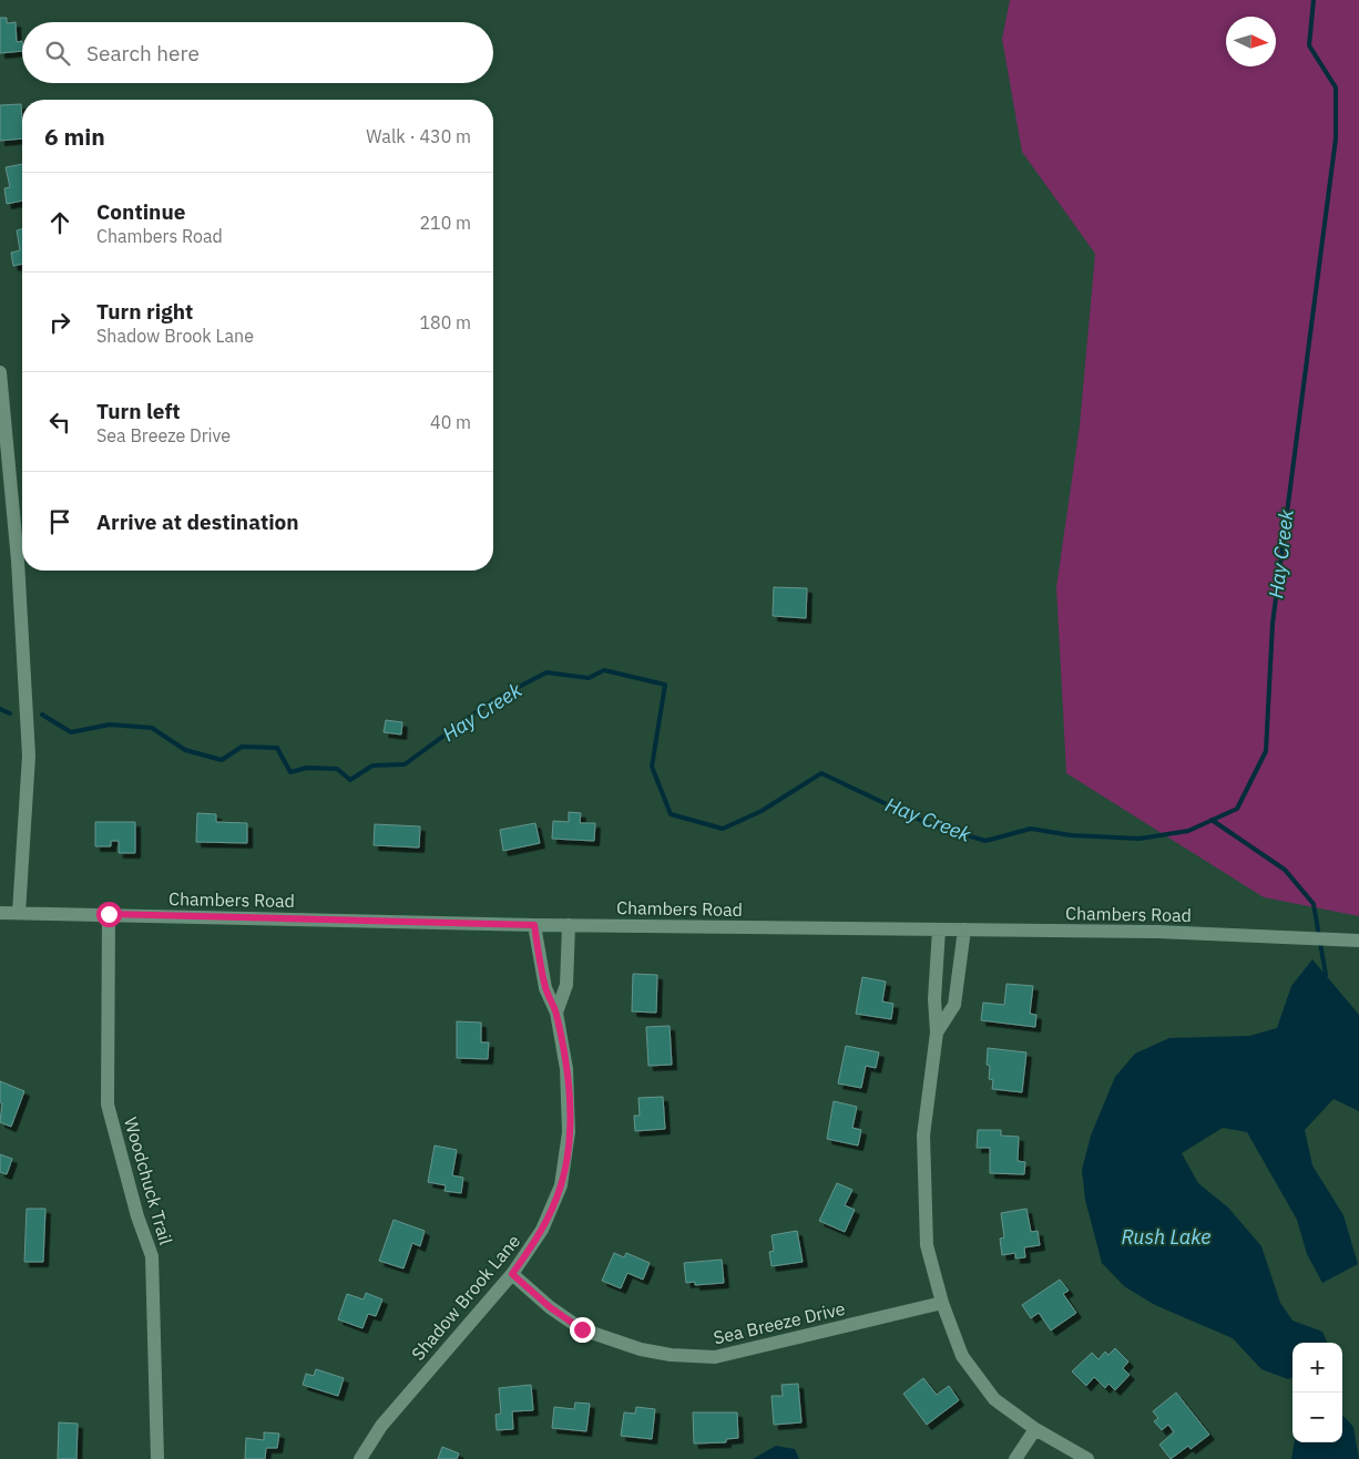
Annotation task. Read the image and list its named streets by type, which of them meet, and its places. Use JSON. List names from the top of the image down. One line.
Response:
{"streets":{"street":["Chambers Road","Woodchuck Trail","Shadow Brook Lane","Sea Breeze Drive"]},"crossings":[["Chambers Road","Woodchuck Trail"],["Chambers Road","Shadow Brook Lane"],["Shadow Brook Lane","Sea Breeze Drive"]],"water":["Hay Creek","Rush Lake"],"north":"right","page":{"search":"Search here","heading":["6 min","Walk · 430 m"],"list":[["Continue","Chambers Road","210 m"],["Turn right","Shadow Brook Lane","180 m"],["Turn left","Sea Breeze Drive","40 m"],"Arrive at destination"],"map_buttons":["+","−"]}}
